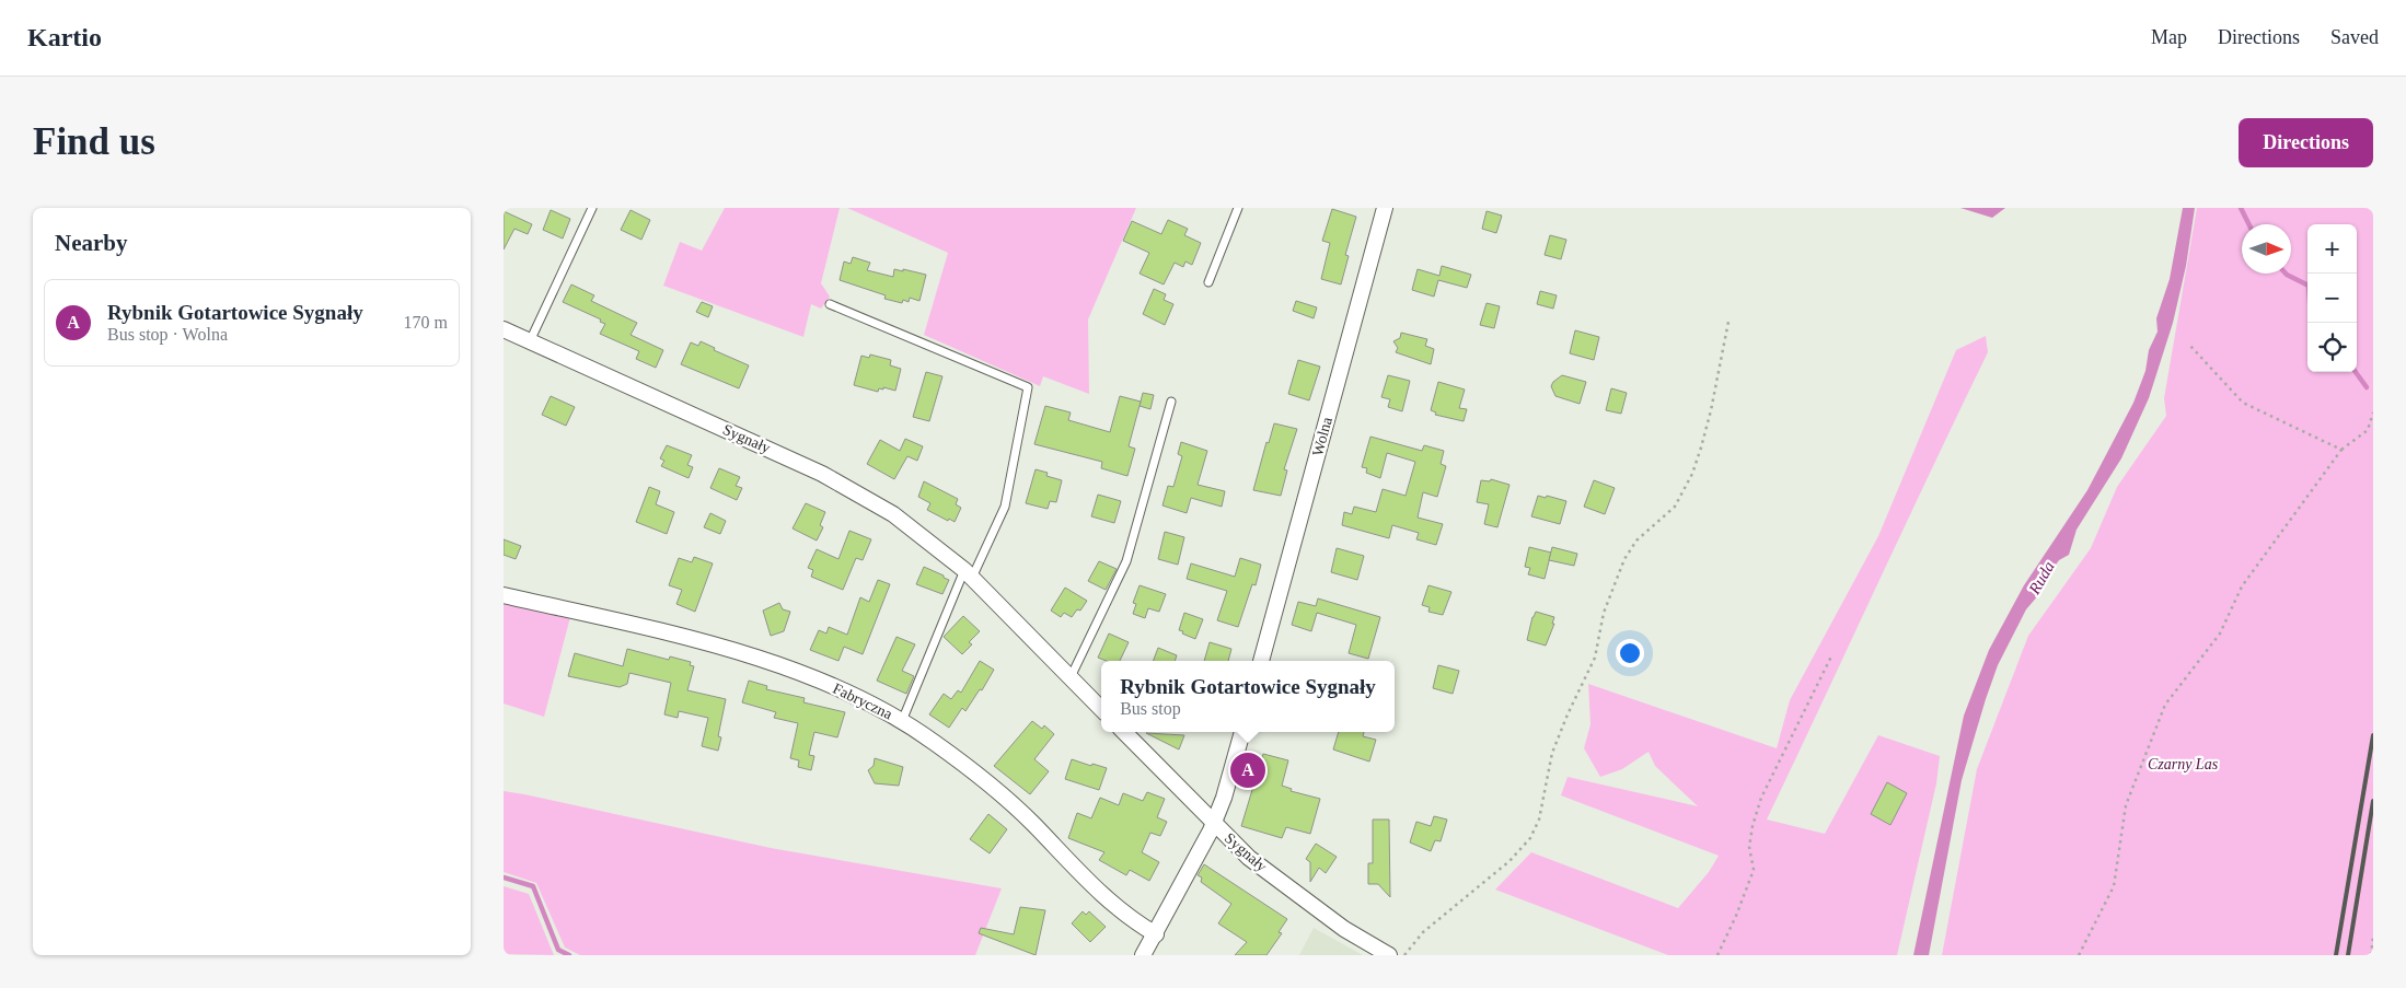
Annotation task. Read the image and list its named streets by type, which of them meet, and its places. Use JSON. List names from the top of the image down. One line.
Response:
{"streets":{"street":["Wolna","Sygnały","Fabryczna"]},"water":["Ruda"],"parks":["Czarny Las"],"north":"right","page":{"header":"Kartio","nav":["Map","Directions","Saved"],"buttons":"Directions","title":"Find us","heading":"Nearby","map_buttons":["+","−"],"list":[{"mark":"A","name":"Rybnik Gotartowice Sygnały","note":"Bus stop · Wolna","value":"170 m"}],"popup":["Rybnik Gotartowice Sygnały","Bus stop"],"pins":"A"}}
